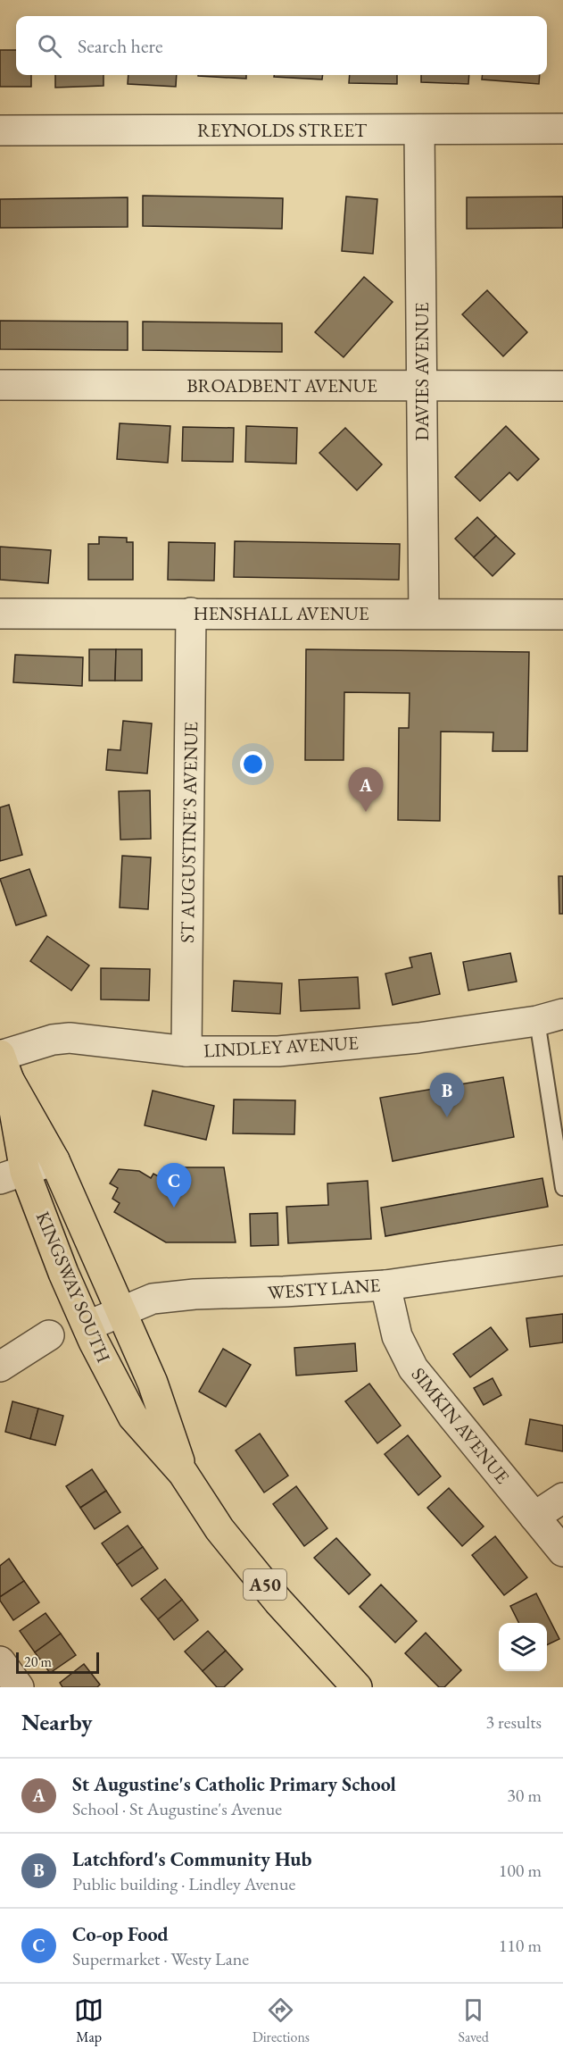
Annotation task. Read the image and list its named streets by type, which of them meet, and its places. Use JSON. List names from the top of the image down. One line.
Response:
{"streets":{"main road":["KINGSWAY SOUTH","A50"],"street":["REYNOLDS STREET","DAVIES AVENUE","BROADBENT AVENUE","HENSHALL AVENUE","ST AUGUSTINE'S AVENUE","LINDLEY AVENUE","WESTY LANE","SIMKIN AVENUE"]},"crossings":[["REYNOLDS STREET","DAVIES AVENUE"],["DAVIES AVENUE","BROADBENT AVENUE"],["DAVIES AVENUE","HENSHALL AVENUE"],["HENSHALL AVENUE","ST AUGUSTINE'S AVENUE"],["ST AUGUSTINE'S AVENUE","LINDLEY AVENUE"],["LINDLEY AVENUE","KINGSWAY SOUTH"],["KINGSWAY SOUTH","WESTY LANE"],["WESTY LANE","SIMKIN AVENUE"]],"scale_bar":"20 m","page":{"search":"Search here","pins":["A","B","C"],"scale":"20 m","heading":["Nearby","3 results"],"list":[{"mark":"A","name":"St Augustine's Catholic Primary School","note":"School · St Augustine's Avenue","value":"30 m"},{"mark":"B","name":"Latchford's Community Hub","note":"Public building · Lindley Avenue","value":"100 m"},{"mark":"C","name":"Co-op Food","note":"Supermarket · Westy Lane","value":"110 m"}],"nav":["Map","Directions","Saved"]}}
